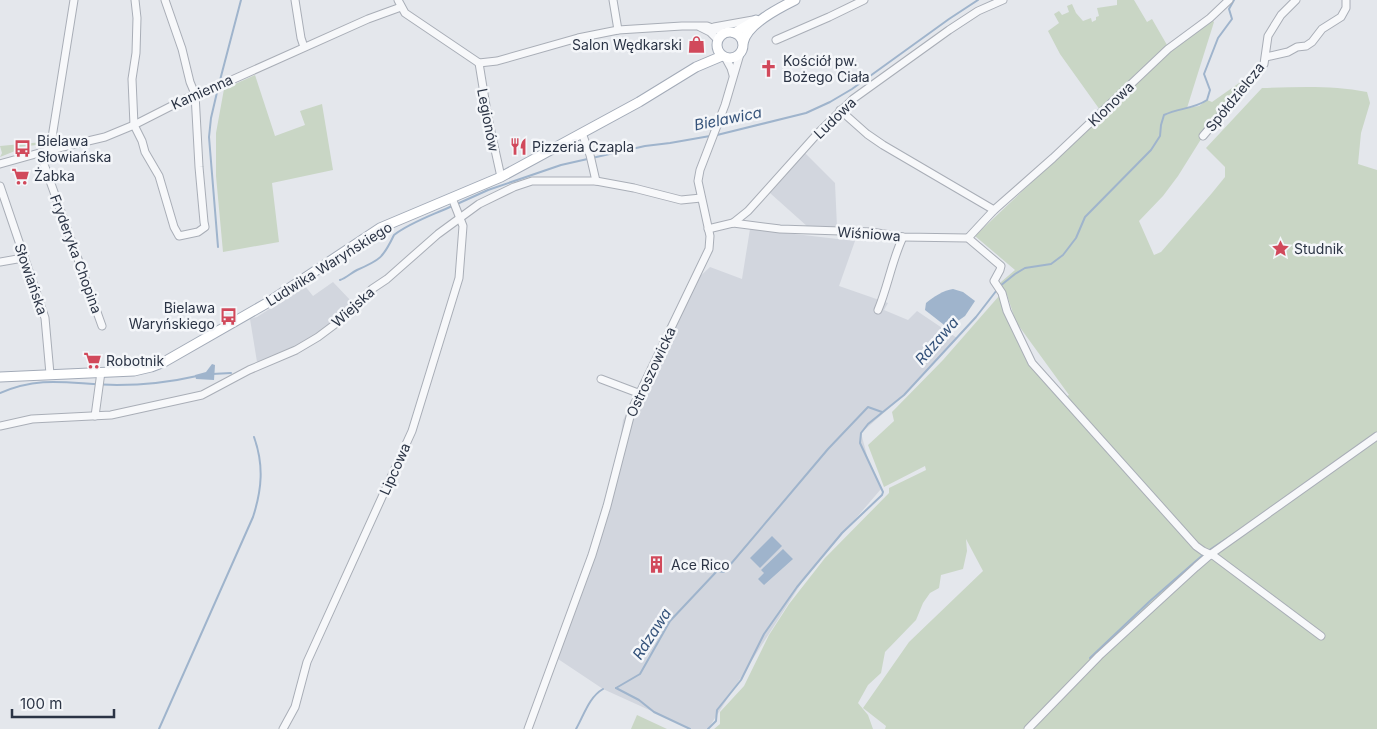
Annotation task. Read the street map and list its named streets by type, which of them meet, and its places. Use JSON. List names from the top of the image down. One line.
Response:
{"streets":{"main road":["Ludwika Waryńskiego"],"street":["Kamienna","Spółdzielcza","Klonowa","Ludowa","Legionów","Wiśniowa","Fryderyka Chopina","Słowiańska","Wiejska","Ostroszowicka","Lipcowa"]},"crossings":[["Kamienna","Fryderyka Chopina"],["Klonowa","Wiśniowa"],["Ludowa","Wiśniowa"],["Legionów","Ludwika Waryńskiego"],["Wiśniowa","Ostroszowicka"],["Ludwika Waryńskiego","Słowiańska"],["Ludwika Waryńskiego","Ostroszowicka"],["Ludwika Waryńskiego","Lipcowa"],["Wiejska","Ostroszowicka"],["Wiejska","Lipcowa"]],"water":["Bielawica","Rdzawa"],"places":{"shop":["Salon Wędkarski"],"church":["Kościół pw. Bożego Ciała"],"restaurant":["Pizzeria Czapla"],"bus stop":["Bielawa Słowiańska","Bielawa Waryńskiego"],"supermarket":["Żabka","Robotnik"],"place":["Studnik"],"building":["Ace Rico"]},"scale_bar":"100 m"}
